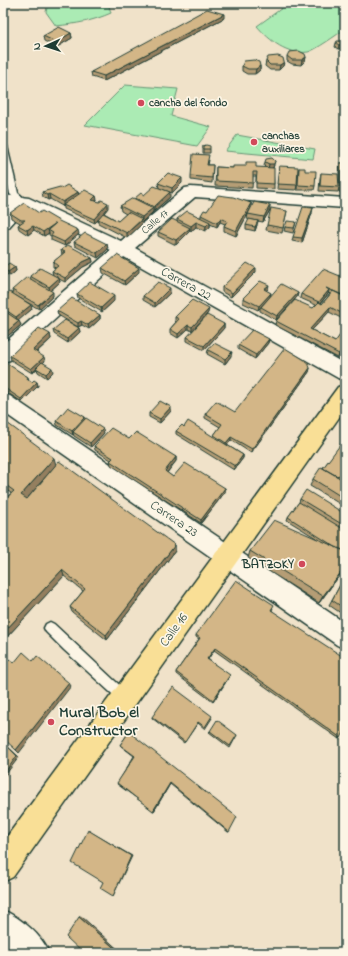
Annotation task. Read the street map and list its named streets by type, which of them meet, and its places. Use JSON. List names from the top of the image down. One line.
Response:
{"streets":{"highway":["Calle 16"],"street":["Calle 17","Carrera 22","Carrera 23"]},"crossings":[["Calle 17","Carrera 22"],["Carrera 23","Calle 16"]],"places":["cancha del fondo","canchas auxiliares","BATZOKY","Mural Bob el Constructor"],"north":"left"}
